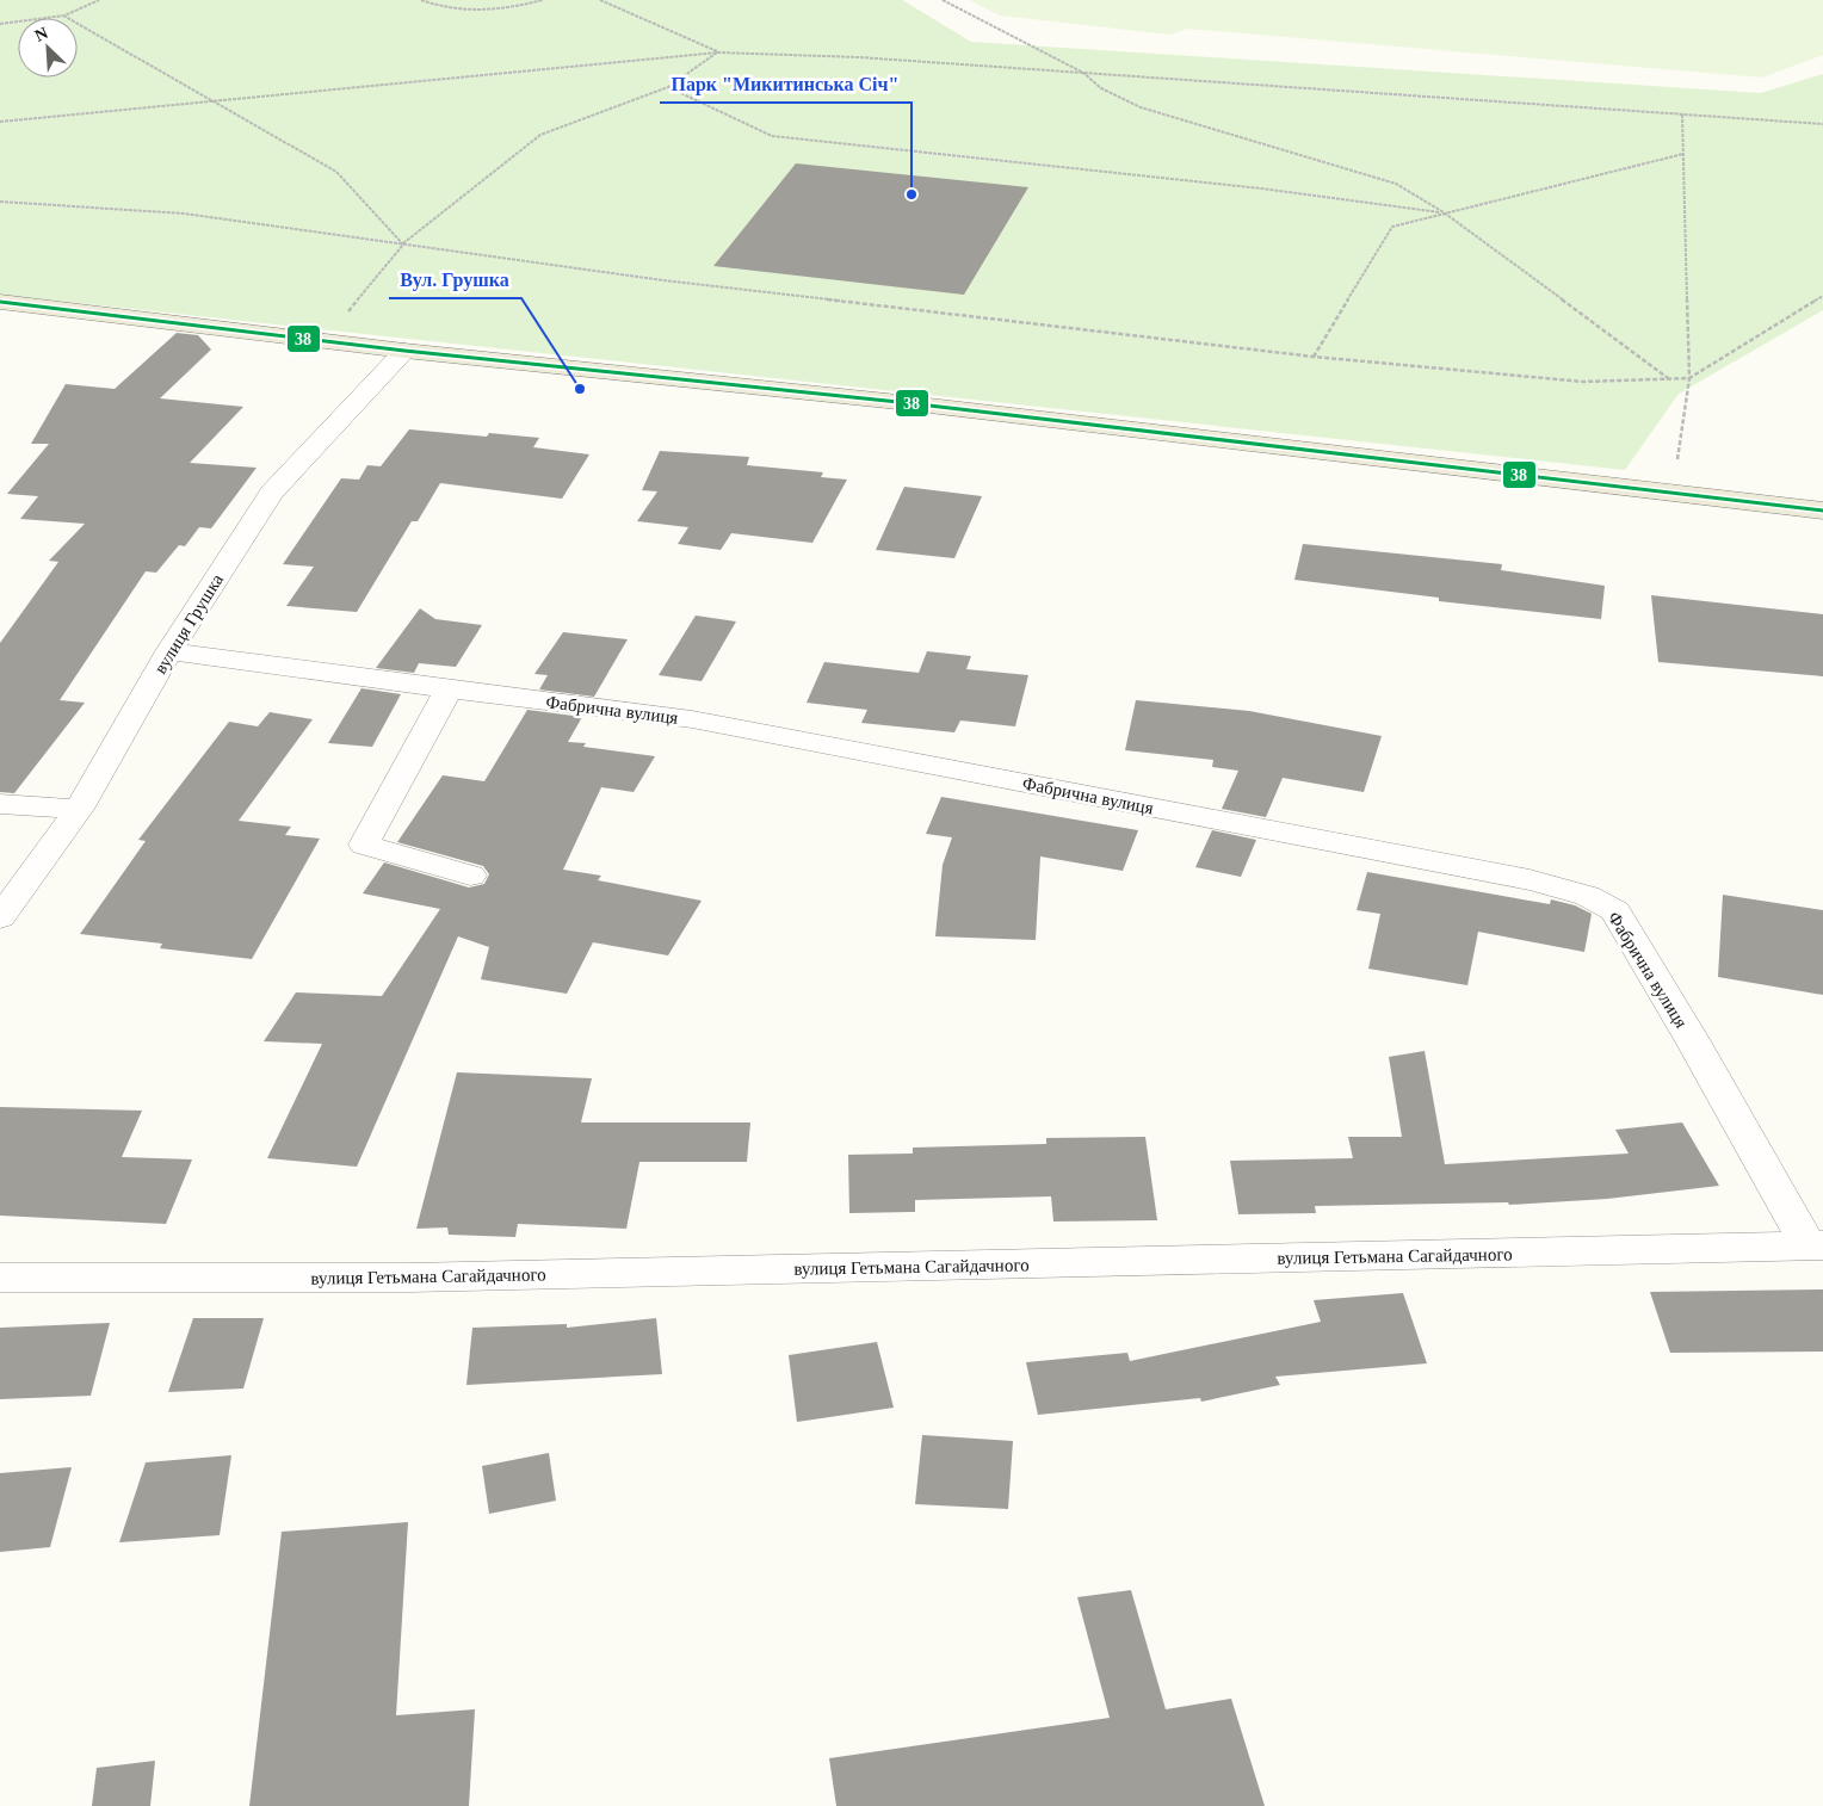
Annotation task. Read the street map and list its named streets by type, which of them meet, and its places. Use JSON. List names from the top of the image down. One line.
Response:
{"streets":{"street":["вулиця Грушка","Фабрична вулиця","вулиця Гетьмана Сагайдачного"]},"crossings":[["вулиця Грушка","Фабрична вулиця"],["Фабрична вулиця","вулиця Гетьмана Сагайдачного"]],"places":["Парк \"Микитинська Січ\"","Вул. Грушка"],"lines":["transit line 38"],"north":"top left"}
